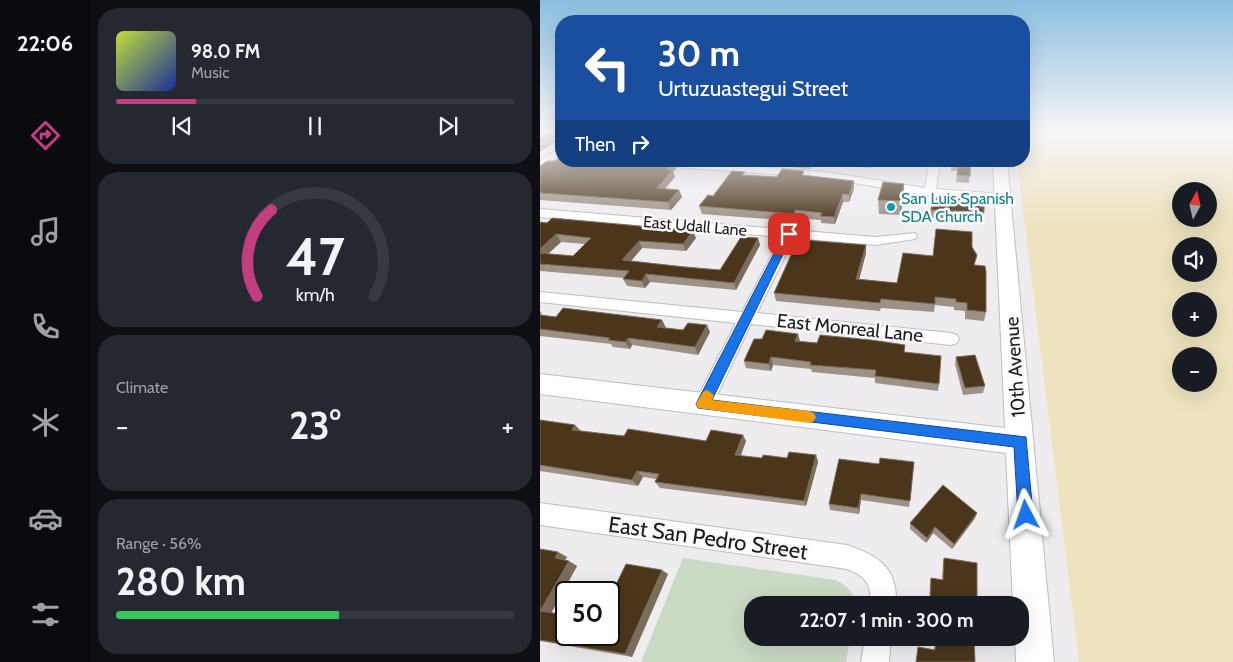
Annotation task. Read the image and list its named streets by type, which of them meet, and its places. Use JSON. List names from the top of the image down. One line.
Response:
{"streets":{"main road":["10th Avenue"],"street":["East Udall Lane","East Monreal Lane","East San Pedro Street"]},"places":["San Luis Spanish SDA Church"],"north":"top","page":{"tabs":"22:06","turn":["30 m","Urtuzuastegui Street"],"song":["98.0 FM","Music"],"then":"Then","map_buttons":["+","−"],"tile":["Climate",["Range · 56%","280 km"]],"heat":["−","23°","+"],"limit":"50","trip":"22:07 · 1 min · 300 m","gauge":["47","km/h"]}}
